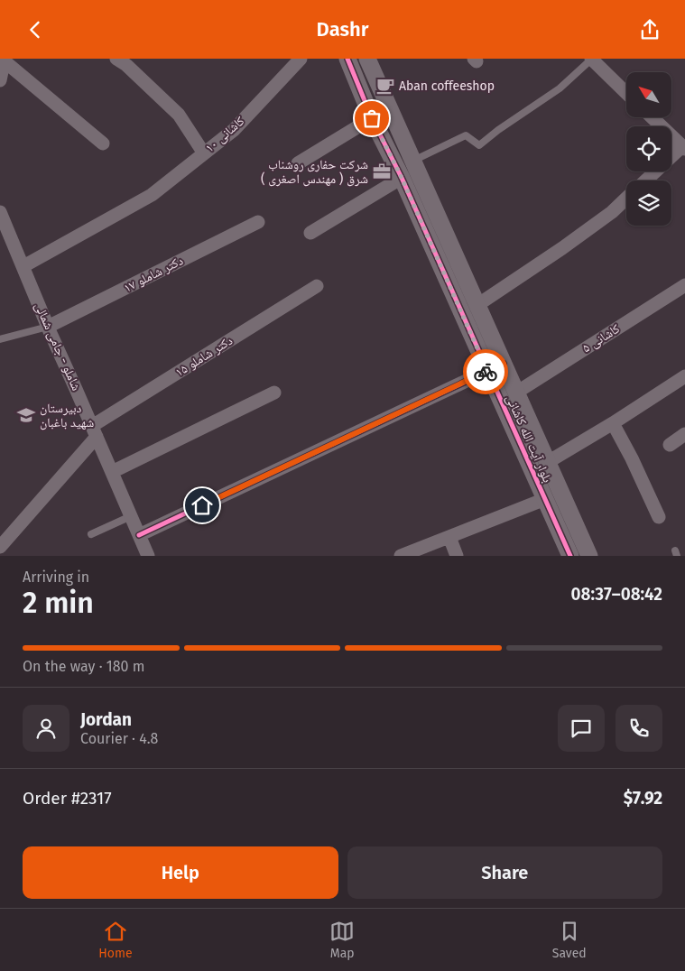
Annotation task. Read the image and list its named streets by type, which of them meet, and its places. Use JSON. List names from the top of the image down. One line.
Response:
{"streets":{"street":["کاشانی ۱۰","دکتر شاملو ۱۷","کاشانی ۵","شاملو - جامی شمالی","دکتر شاملو ۱۵","بلوار آیت الله کاشانی"]},"crossings":[["کاشانی ۱۰","شاملو - جامی شمالی"],["دکتر شاملو ۱۷","شاملو - جامی شمالی"],["کاشانی ۵","بلوار آیت الله کاشانی"],["شاملو - جامی شمالی","دکتر شاملو ۱۵"]],"places":{"cafe":["Aban coffeeshop"],"office":["شرکت حفاری روشناب شرق ( مهندس اصغری )"],"school or university":["دبیرستان شهید باغبان"]},"north":"top left","page":{"header":"Dashr","heading":["2 min","Arriving in","08:37–08:42"],"panel":["Jordan","Courier · 4.8","Order #2317","$7.92"],"bar":"On the way · 180 m","buttons":["Help","Share"],"tabs":["Home","Map","Saved"]}}
